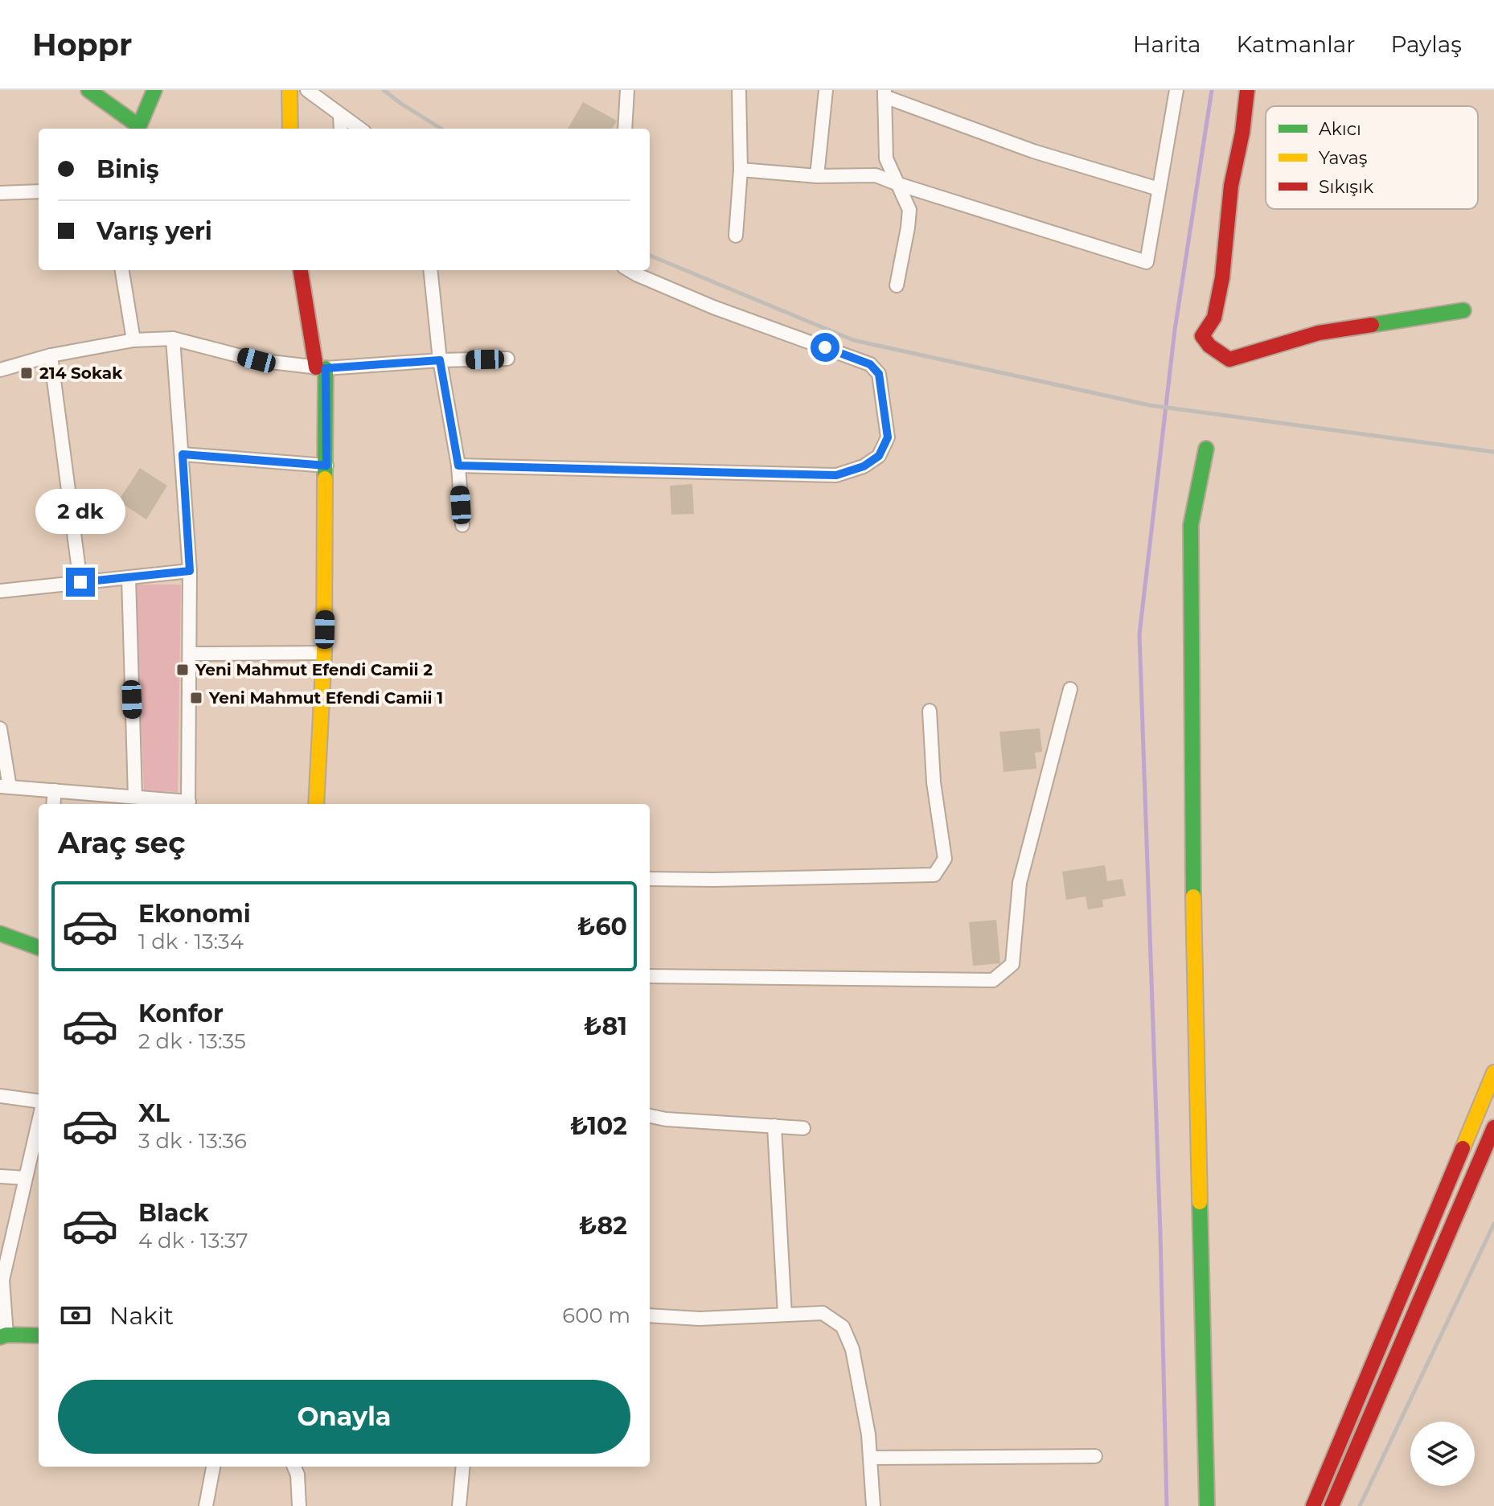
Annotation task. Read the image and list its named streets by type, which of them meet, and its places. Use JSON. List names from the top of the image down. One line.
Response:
{"places":{"transit":["214 Sokak","Yeni Mahmut Efendi Camii 2","Yeni Mahmut Efendi Camii 1"]},"legend":["Akıcı","Yavaş","Sıkışık"],"page":{"header":"Hoppr","nav":["Harita","Katmanlar","Paylaş"],"banner":["Biniş","Varış yeri"],"bubble":"2 dk","heading":"Araç seç","list":[{"name":"Ekonomi","note":"1 dk · 13:34","value":"₺60"},{"name":"Konfor","note":"2 dk · 13:35","value":"₺81"},{"name":"XL","note":"3 dk · 13:36","value":"₺102"},{"name":"Black","note":"4 dk · 13:37","value":"₺82"}],"pay":["Nakit","600 m"],"buttons":"Onayla"}}
